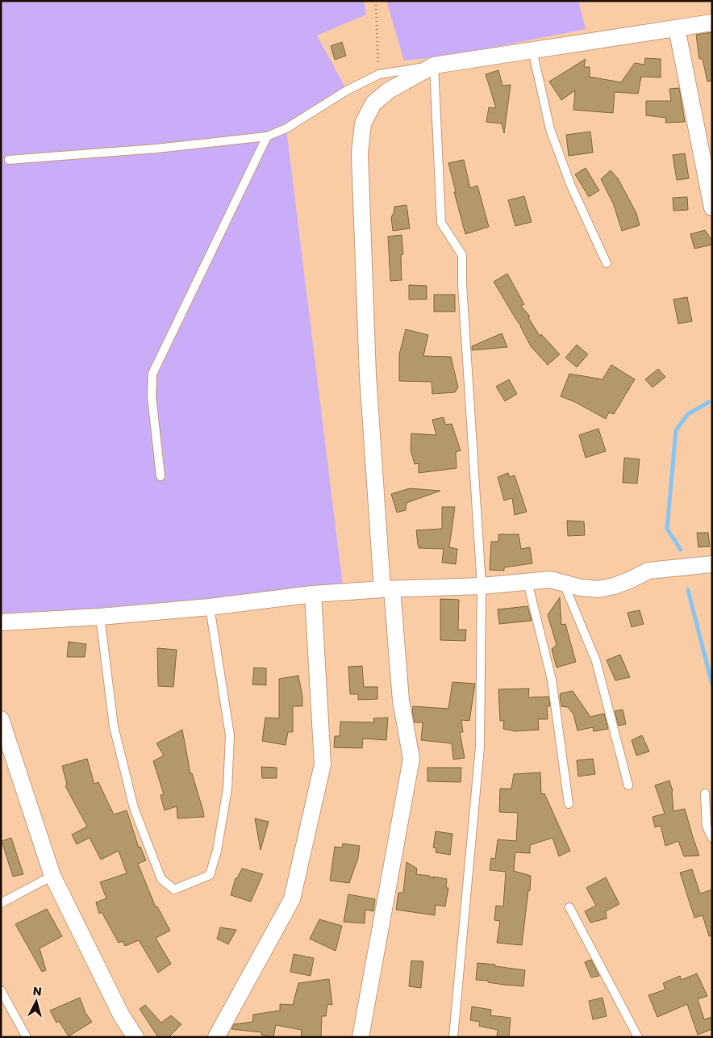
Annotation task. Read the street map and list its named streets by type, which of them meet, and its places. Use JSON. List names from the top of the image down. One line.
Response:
{"north":"top"}
